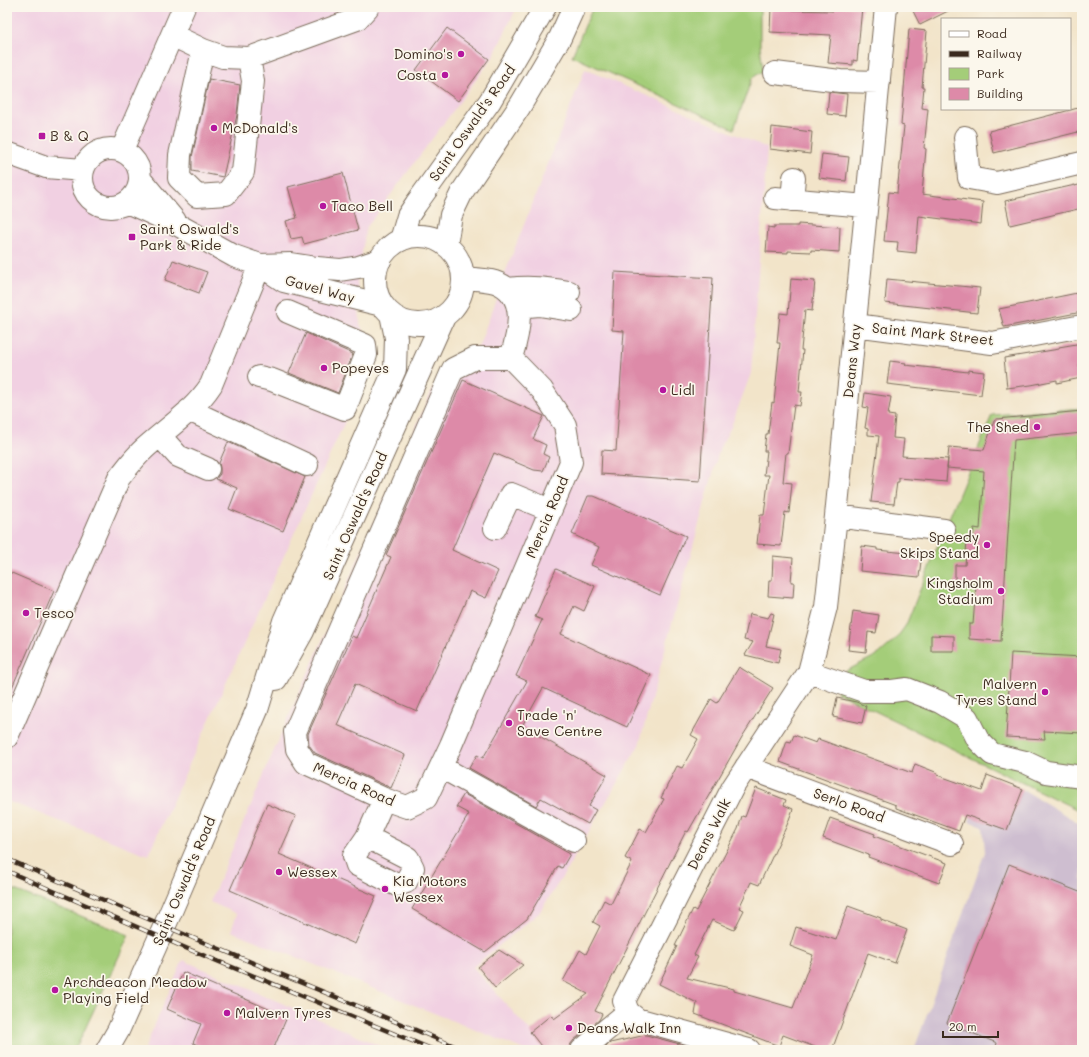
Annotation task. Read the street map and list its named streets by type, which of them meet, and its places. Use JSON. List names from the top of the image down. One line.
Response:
{"streets":{"street":["Saint Oswald's Road","Gavel Way","Saint Mark Street","Deans Way","Mercia Road","Serlo Road","Deans Walk"]},"crossings":[["Saint Oswald's Road","Gavel Way"],["Saint Mark Street","Deans Way"],["Deans Way","Deans Walk"],["Serlo Road","Deans Walk"]],"places":{"other":["Domino's","Costa","McDonald's","Taco Bell","Popeyes","Lidl","The Shed","Speedy Skips Stand","Kingsholm Stadium","Tesco","Malvern Tyres Stand","Trade 'n' Save Centre","Wessex","Kia Motors Wessex","Archdeacon Meadow Playing Field","Malvern Tyres","Deans Walk Inn"],"transit":["B & Q","Saint Oswald's Park & Ride"]},"legend":["Road","Railway","Park","Building"],"scale_bar":"20 m"}
